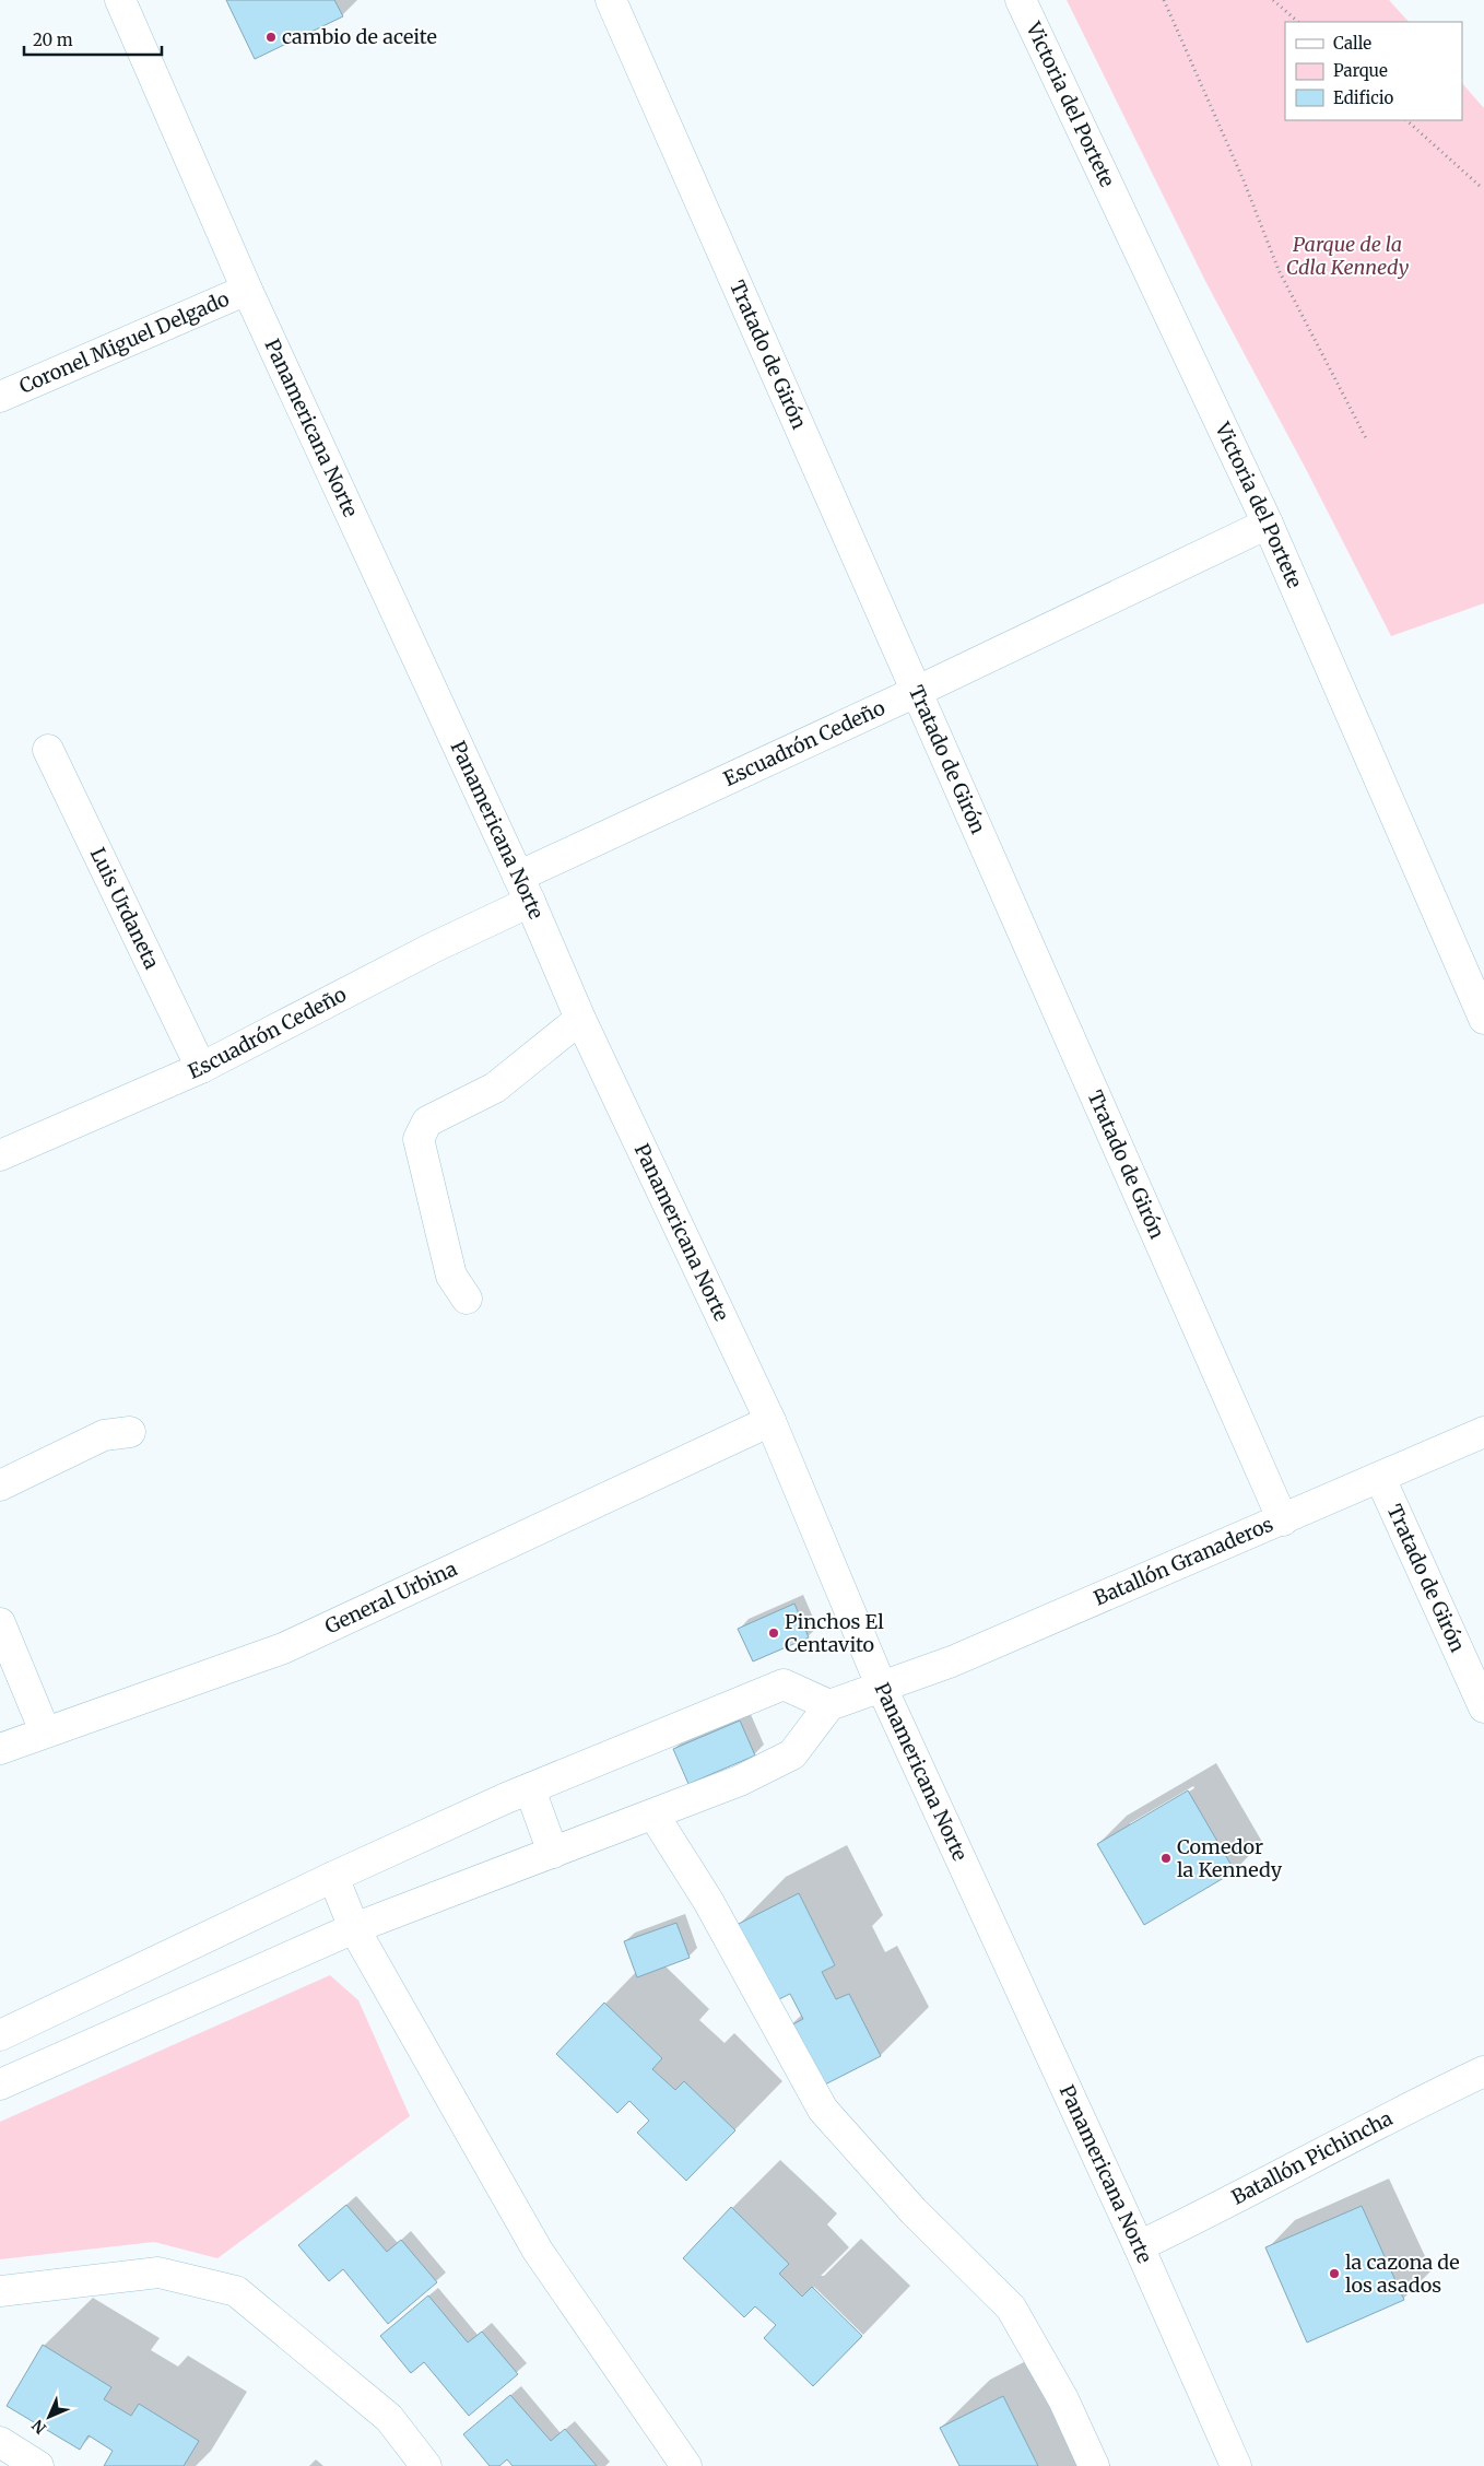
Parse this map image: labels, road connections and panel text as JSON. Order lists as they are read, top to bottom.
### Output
{
  "streets": {
    "street": [
      "Victoria del Portete",
      "Coronel Miguel Delgado",
      "Tratado de Girón",
      "Panamericana Norte",
      "Escuadrón Cedeño",
      "Luis Urdaneta",
      "Batallón Granaderos",
      "General Urbina",
      "Batallón Pichincha"
    ]
  },
  "crossings": [
    ["Victoria del Portete", "Escuadrón Cedeño"],
    ["Coronel Miguel Delgado", "Panamericana Norte"],
    ["Tratado de Girón", "Escuadrón Cedeño"],
    ["Tratado de Girón", "Batallón Granaderos"],
    ["Panamericana Norte", "Escuadrón Cedeño"],
    ["Panamericana Norte", "Batallón Granaderos"],
    ["Panamericana Norte", "General Urbina"],
    ["Panamericana Norte", "Batallón Pichincha"],
    ["Escuadrón Cedeño", "Luis Urdaneta"]
  ],
  "parks": ["Parque de la Cdla Kennedy"],
  "places": [
    "cambio de aceite",
    "Pinchos El Centavito",
    "Comedor la Kennedy",
    "la cazona de los asados"
  ],
  "legend": ["Calle", "Parque", "Edificio"],
  "scale_bar": "20 m",
  "north": "bottom left"
}
